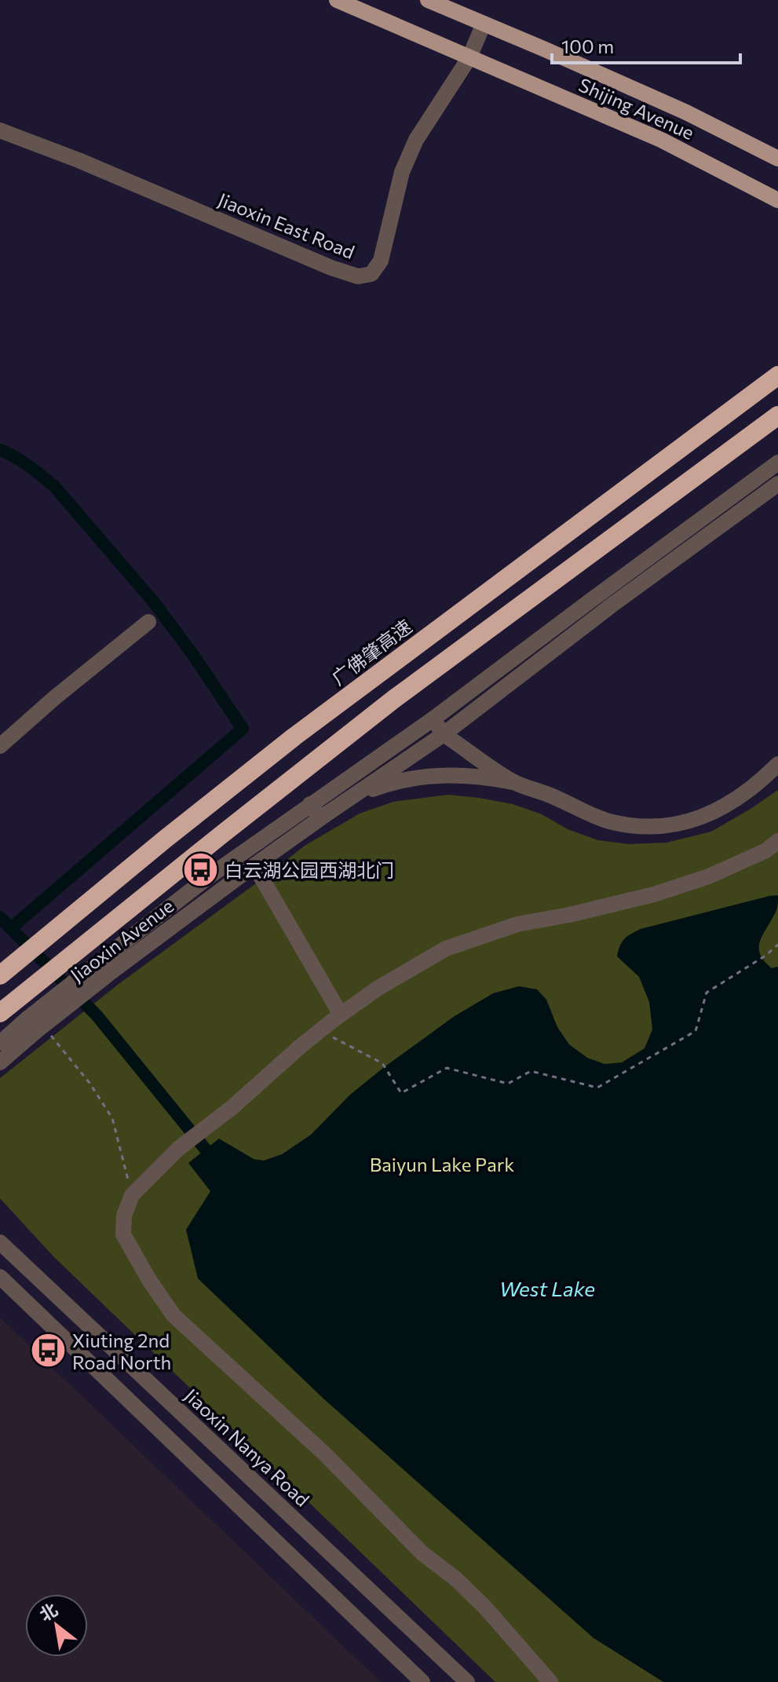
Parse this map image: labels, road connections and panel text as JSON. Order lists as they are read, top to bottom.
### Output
{
  "streets": {
    "highway": ["广佛肇高速"],
    "main road": ["Shijing Avenue"],
    "street": ["Jiaoxin East Road", "Jiaoxin Avenue", "Jiaoxin Nanya Road"]
  },
  "crossings": [
    ["Shijing Avenue", "Jiaoxin East Road"]
  ],
  "water": ["West Lake"],
  "parks": ["Baiyun Lake Park"],
  "places": {
    "bus stop": ["白云湖公园西湖北门", "Xiuting 2nd Road North"]
  },
  "scale_bar": "100 m",
  "north": "top left"
}
